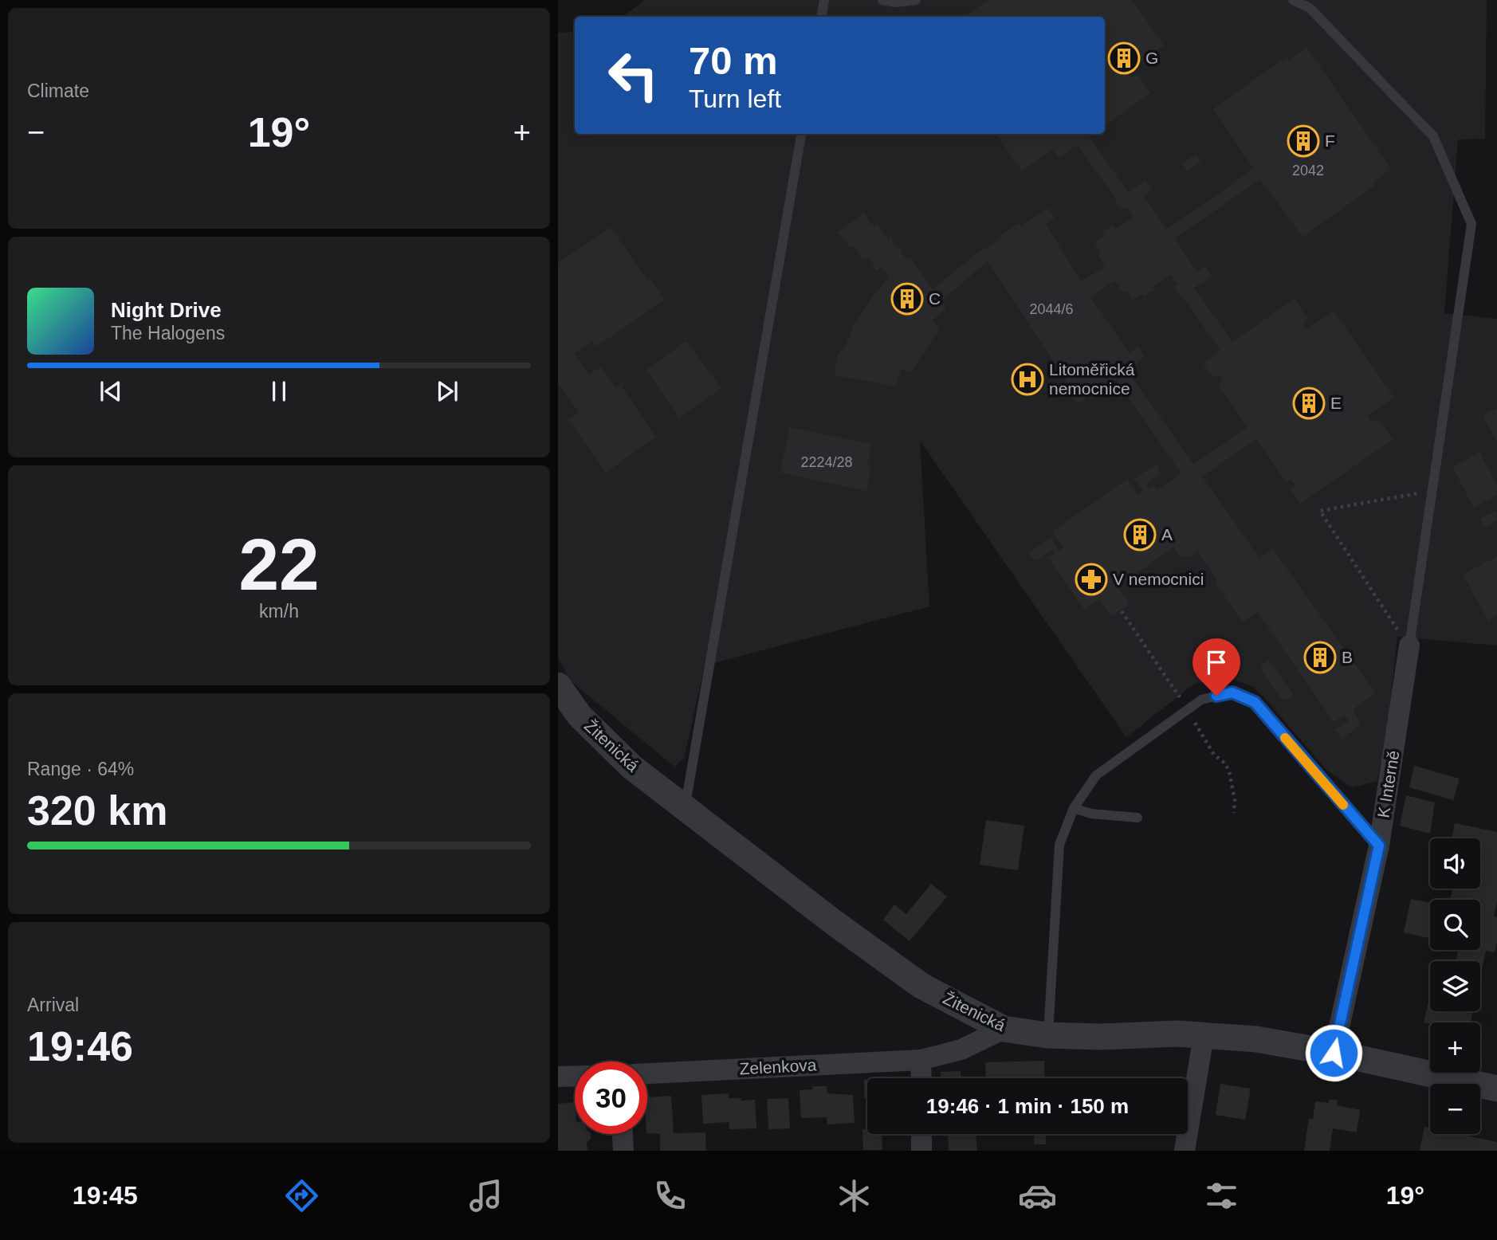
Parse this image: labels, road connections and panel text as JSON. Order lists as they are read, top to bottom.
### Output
{
  "streets": {
    "street": ["Žitenická", "K Interně", "Zelenkova"]
  },
  "crossings": [
    ["Žitenická", "K Interně"],
    ["Žitenická", "Zelenkova"]
  ],
  "places": {
    "building": [
      "G",
      "F",
      "C",
      "E",
      "A",
      "B"
    ],
    "hospital": ["Litoměřická nemocnice"],
    "pharmacy": ["V nemocnici"]
  },
  "house_numbers": ["2042", "2044/6", "2224/28"],
  "page": {
    "tile": [
      "Climate",
      ["22", "km/h"],
      ["Range · 64%", "320 km"],
      ["Arrival", "19:46"]
    ],
    "turn": ["70 m", "Turn left"],
    "heat": ["−", "19°", "+"],
    "song": ["Night Drive", "The Halogens"],
    "map_buttons": ["+", "−"],
    "limit": "30",
    "trip": "19:46 · 1 min · 150 m",
    "tabs": ["19:45", "19°"]
  }
}
